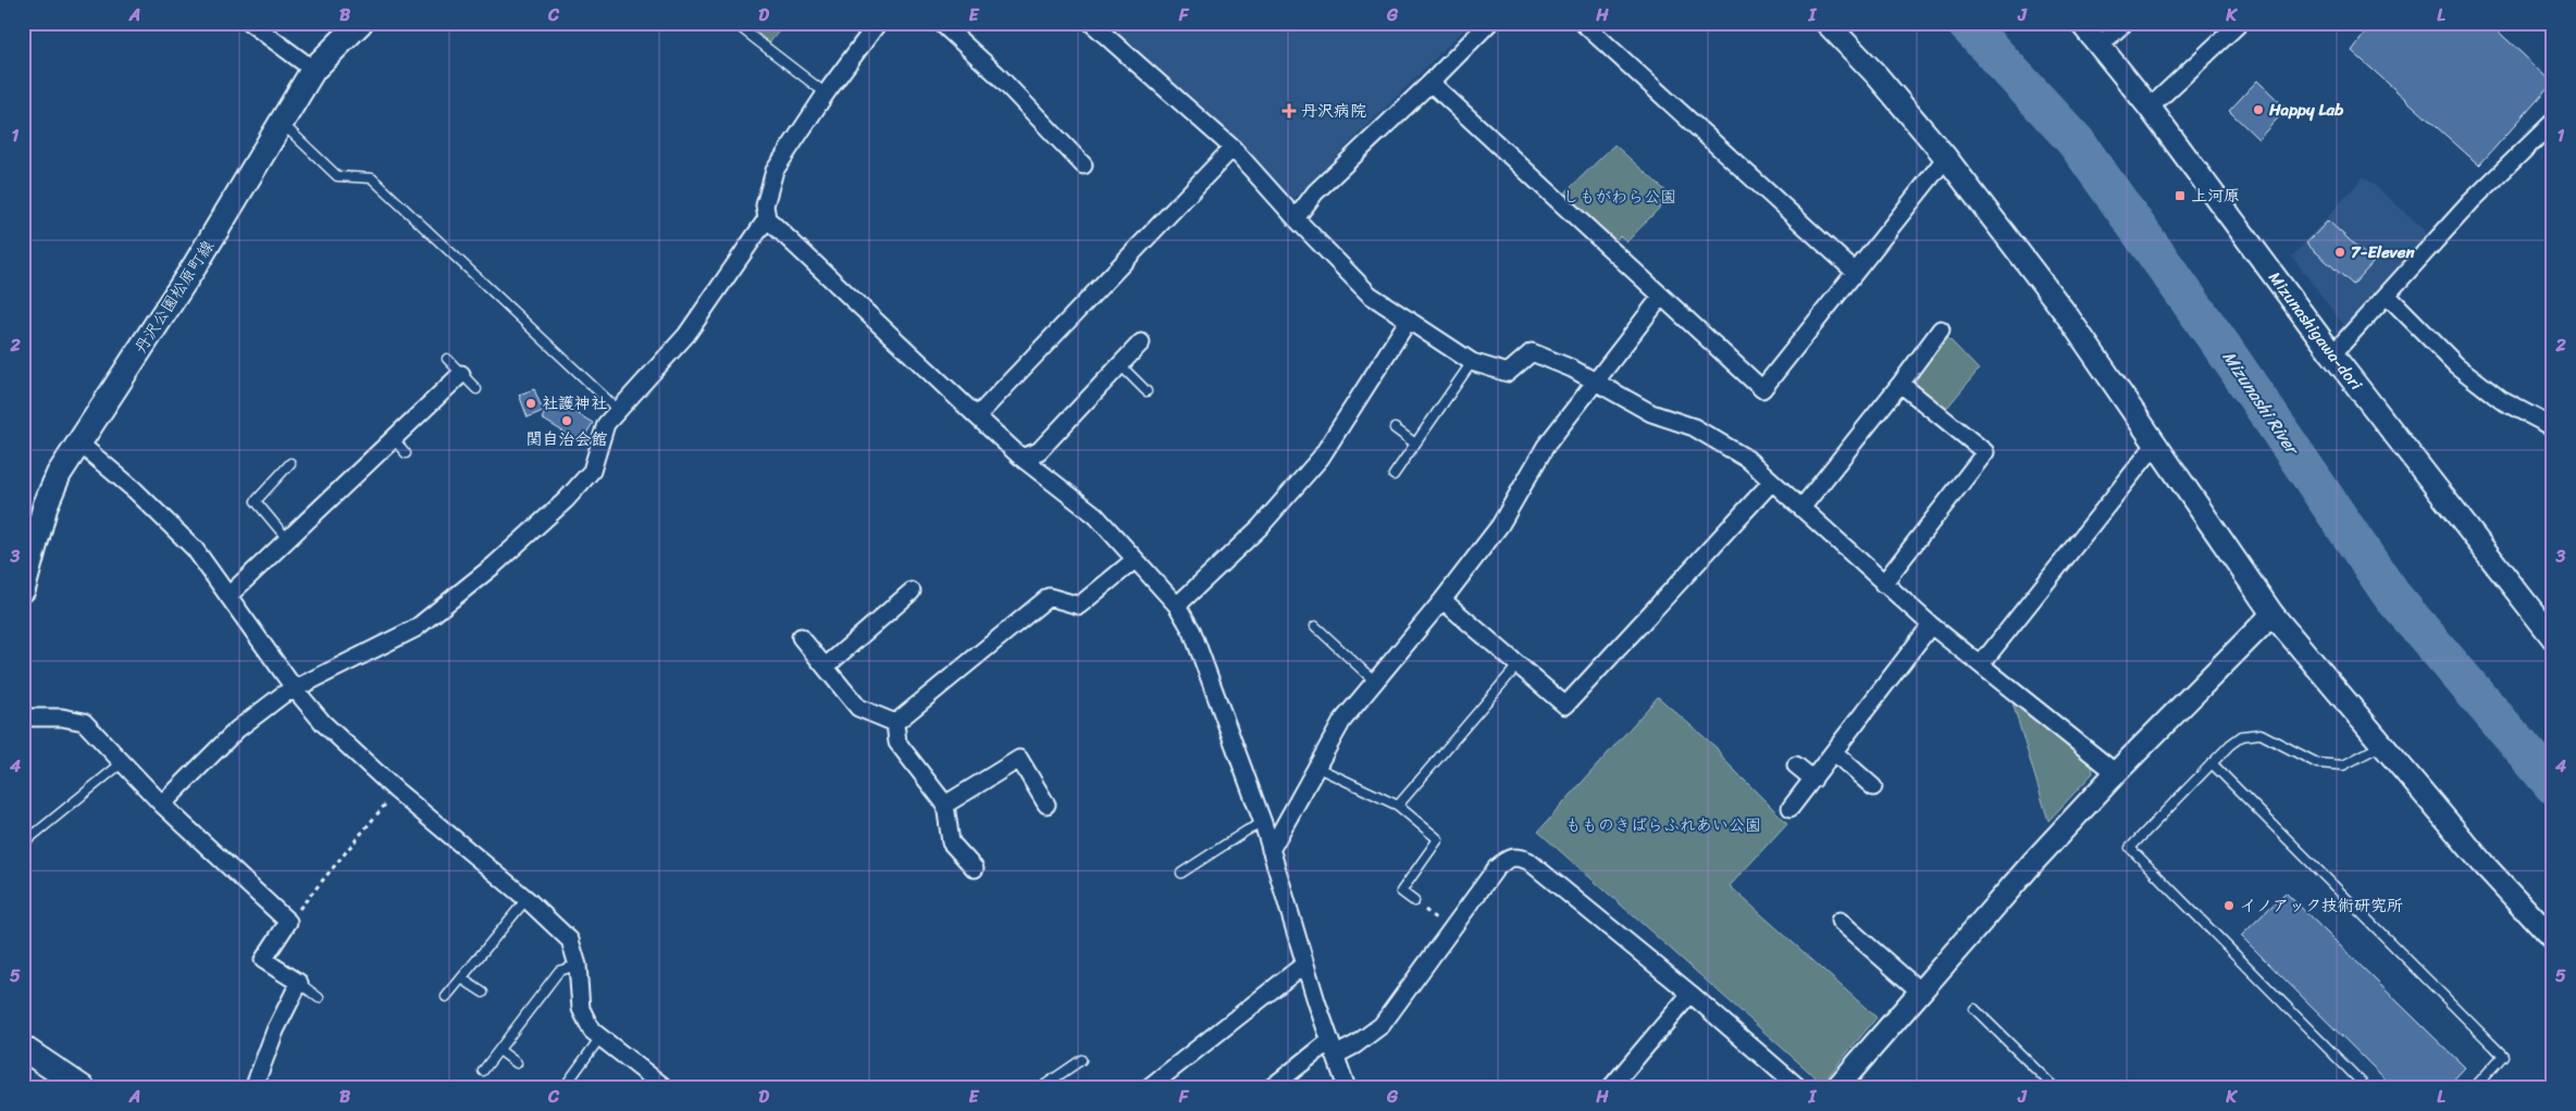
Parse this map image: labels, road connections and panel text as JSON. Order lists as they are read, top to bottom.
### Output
{
  "streets": {
    "main road": ["丹沢公園松原町線"],
    "street": ["Mizunashigawa-dori"]
  },
  "water": ["Mizunashi River"],
  "parks": ["しもがわら公園", "もものきばらふれあい公園"],
  "places": {
    "other": [
      "Happy Lab",
      "7-Eleven",
      "社護神社",
      "関自治会館",
      "イノアック技術研究所"
    ],
    "health": ["丹沢病院"],
    "transit": ["上河原"]
  },
  "grid": {
    "columns": [
      "A",
      "B",
      "C",
      "D",
      "E",
      "F",
      "G",
      "H",
      "I",
      "J",
      "K",
      "L"
    ],
    "rows": [
      "1",
      "2",
      "3",
      "4",
      "5"
    ]
  }
}
